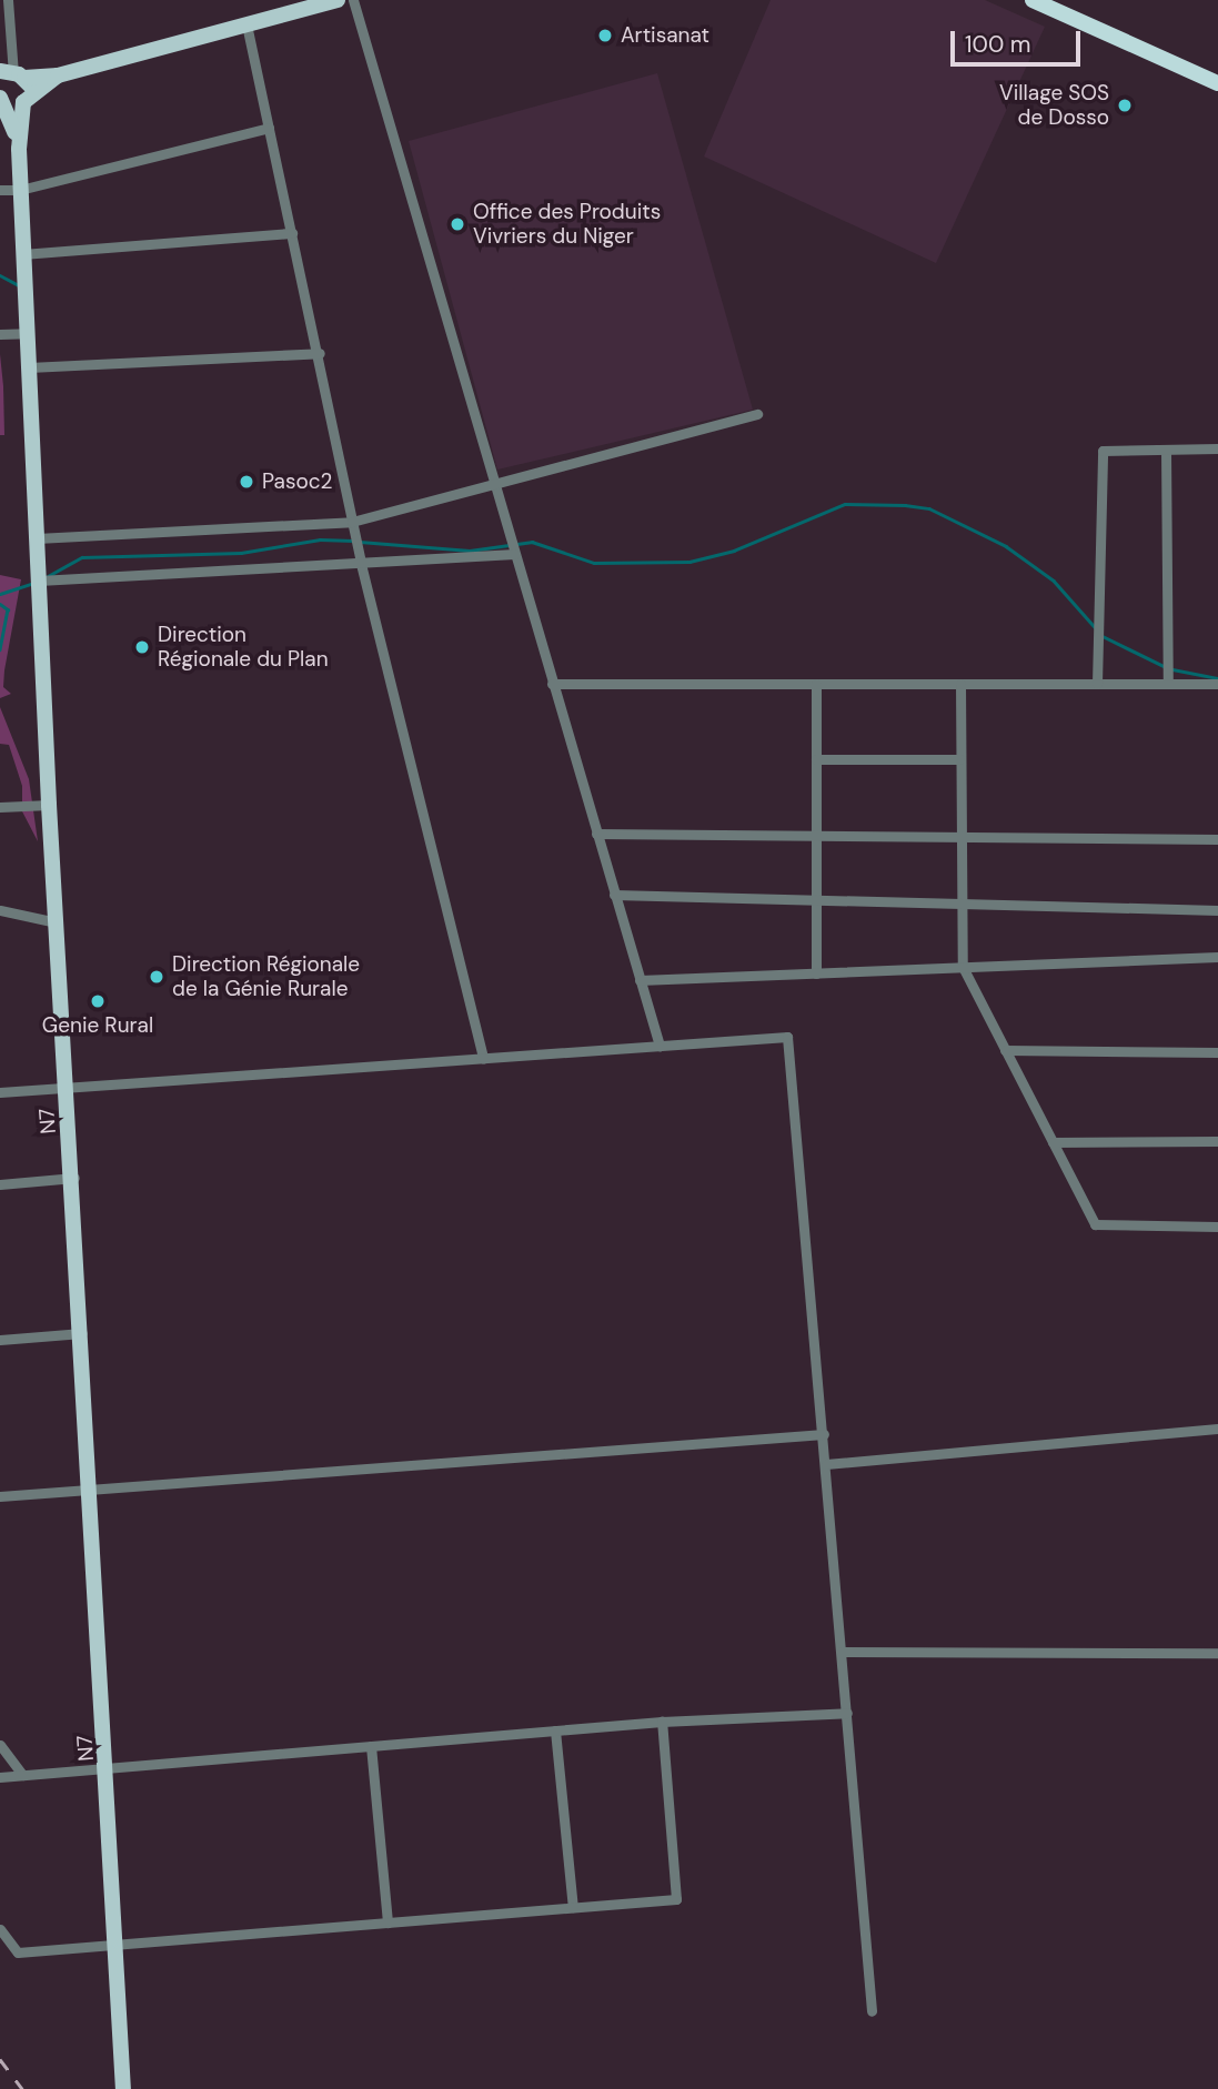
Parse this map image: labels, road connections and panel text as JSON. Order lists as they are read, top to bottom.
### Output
{
  "streets": {
    "main road": ["N7"]
  },
  "places": [
    "Artisanat",
    "Village SOS de Dosso",
    "Office des Produits Vivriers du Niger",
    "Pasoc2",
    "Direction Régionale du Plan",
    "Direction Régionale de la Génie Rurale",
    "Genie Rural"
  ],
  "scale_bar": "100 m"
}
